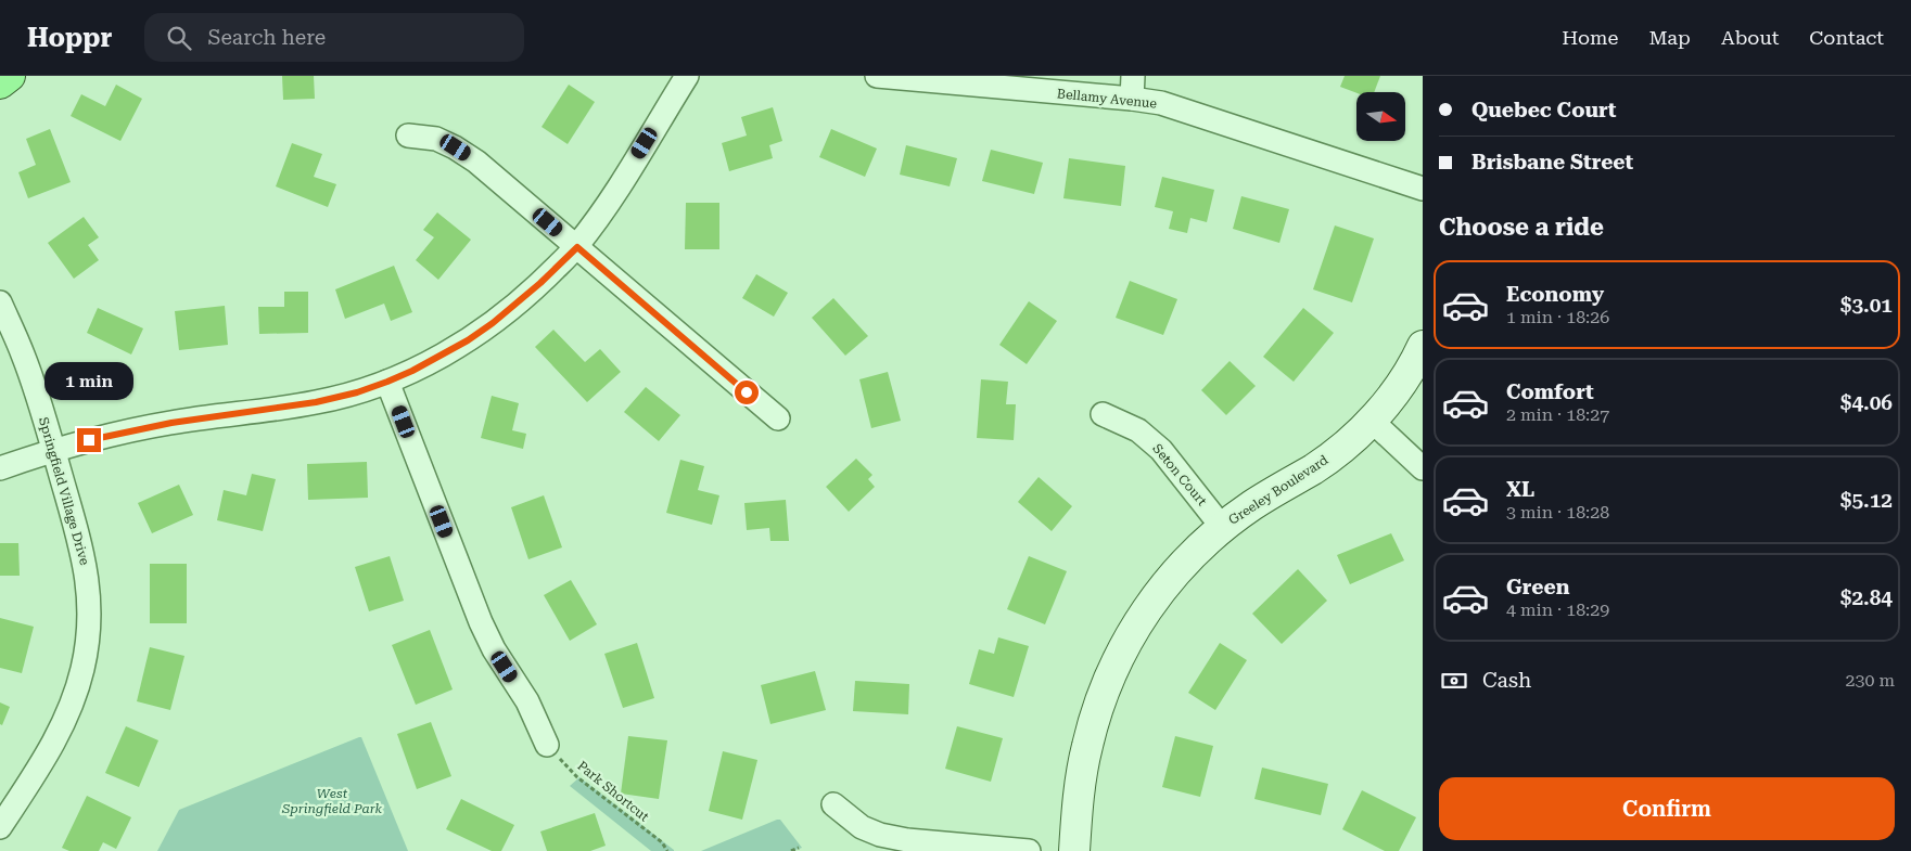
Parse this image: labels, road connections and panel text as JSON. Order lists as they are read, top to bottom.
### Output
{
  "streets": {
    "street": [
      "Bellamy Avenue",
      "Seton Court",
      "Greeley Boulevard",
      "Springfield Village Drive"
    ],
    "path": ["Park Shortcut"]
  },
  "crossings": [
    ["Seton Court", "Greeley Boulevard"]
  ],
  "parks": ["West Springfield Park"],
  "north": "right",
  "page": {
    "header": "Hoppr",
    "search": "Search here",
    "nav": [
      "Home",
      "Map",
      "About",
      "Contact"
    ],
    "banner": ["Quebec Court", "Brisbane Street"],
    "heading": "Choose a ride",
    "list": [
      {
        "name": "Economy",
        "note": "1 min · 18:26",
        "value": "$3.01"
      },
      {
        "name": "Comfort",
        "note": "2 min · 18:27",
        "value": "$4.06"
      },
      {
        "name": "XL",
        "note": "3 min · 18:28",
        "value": "$5.12"
      },
      {
        "name": "Green",
        "note": "4 min · 18:29",
        "value": "$2.84"
      }
    ],
    "bubble": "1 min",
    "pay": ["Cash", "230 m"],
    "buttons": "Confirm"
  }
}
